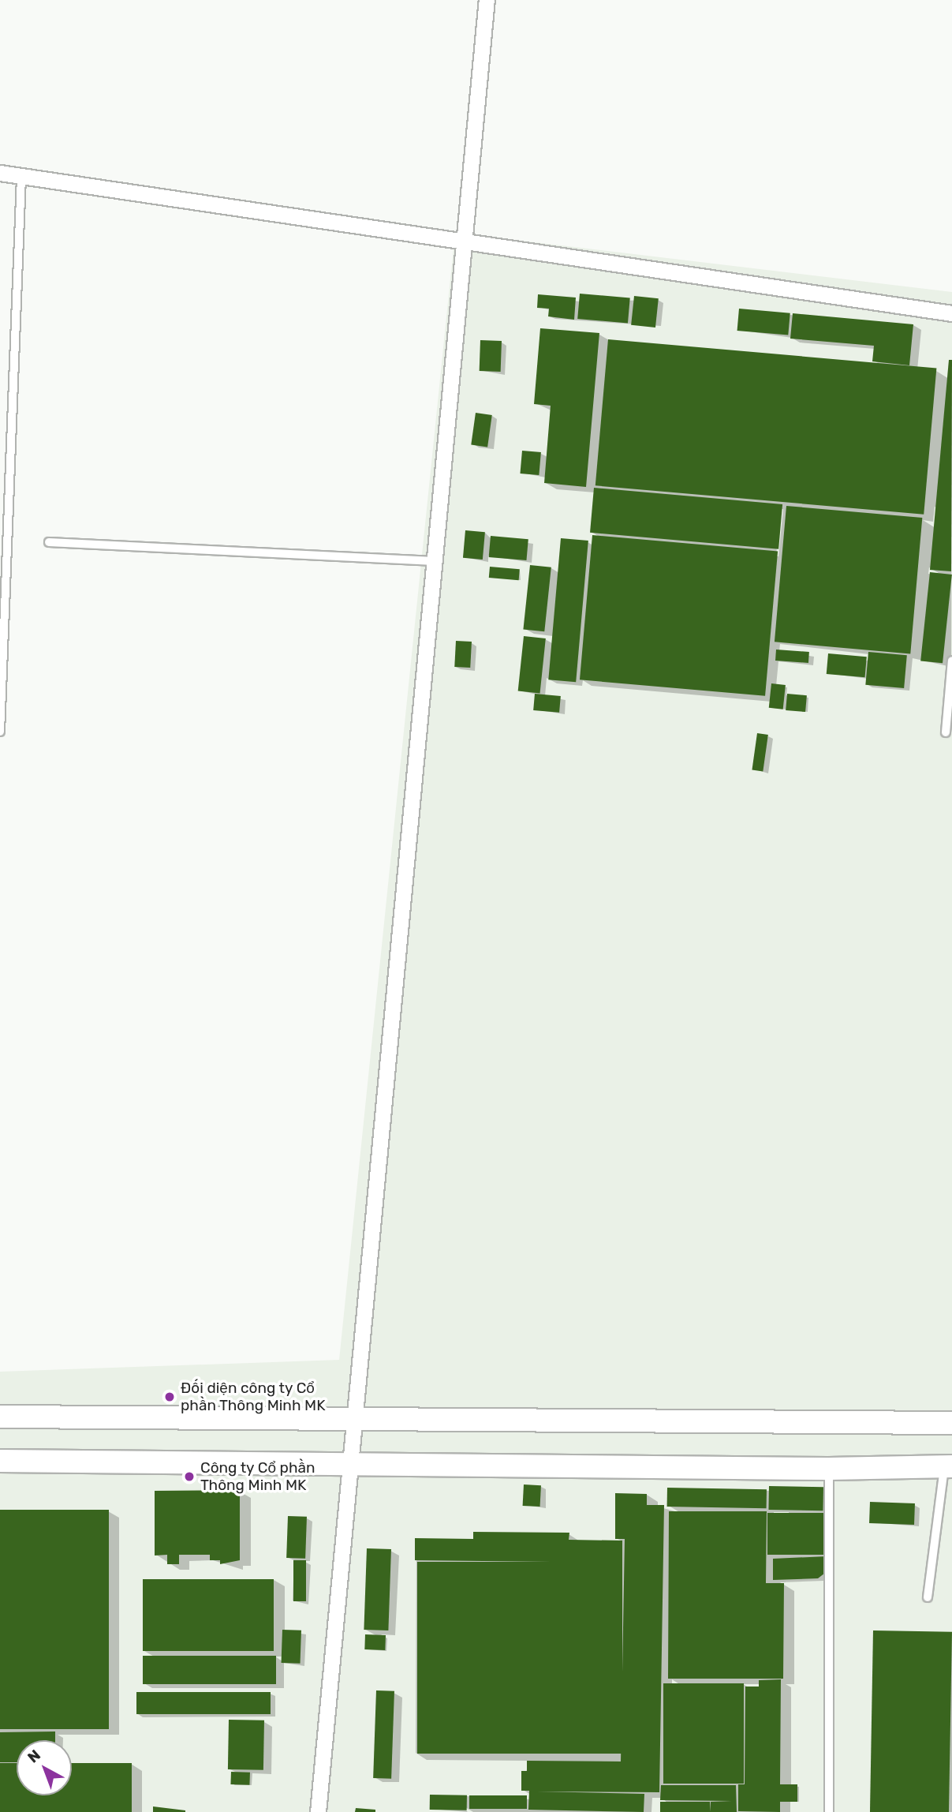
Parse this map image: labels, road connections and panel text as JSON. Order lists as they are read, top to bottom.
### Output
{
  "places": ["Đối diện công ty Cổ phần Thông Minh MK", "Công ty Cổ phần Thông Minh MK"],
  "north": "top left"
}
